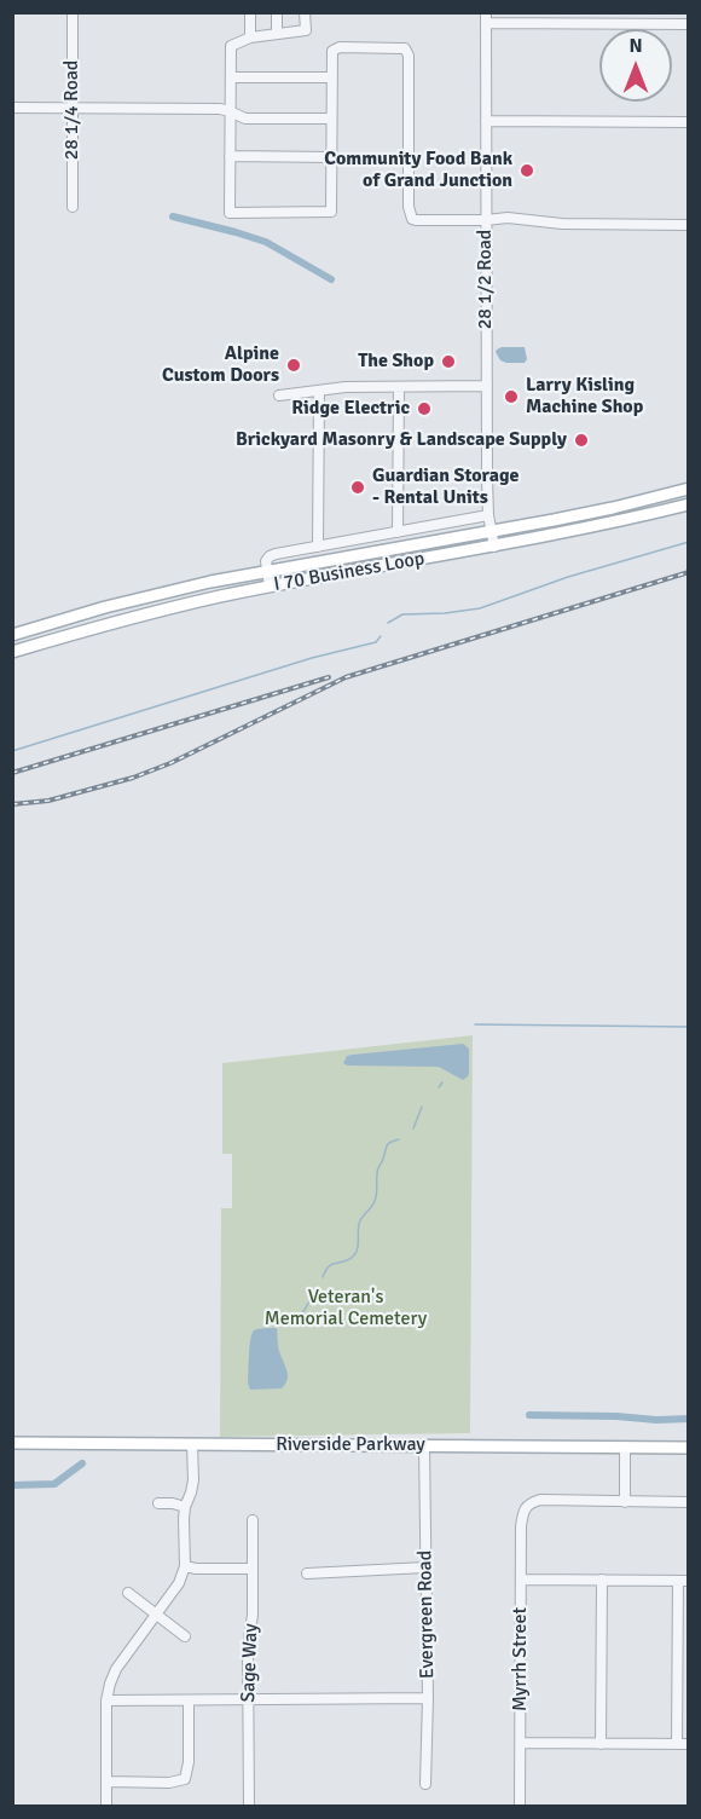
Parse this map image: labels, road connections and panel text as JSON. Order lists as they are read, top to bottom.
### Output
{
  "streets": {
    "main road": ["I 70 Business Loop", "Riverside Parkway"],
    "street": [
      "28 1/4 Road",
      "28 1/2 Road",
      "Evergreen Road",
      "Myrrh Street",
      "Sage Way"
    ]
  },
  "crossings": [
    ["28 1/2 Road", "I 70 Business Loop"],
    ["Riverside Parkway", "Evergreen Road"]
  ],
  "parks": ["Veteran's Memorial Cemetery"],
  "places": [
    "Community Food Bank of Grand Junction",
    "The Shop",
    "Alpine Custom Doors",
    "Larry Kisling Machine Shop",
    "Ridge Electric",
    "Brickyard Masonry & Landscape Supply",
    "Guardian Storage - Rental Units"
  ],
  "north": "top"
}
